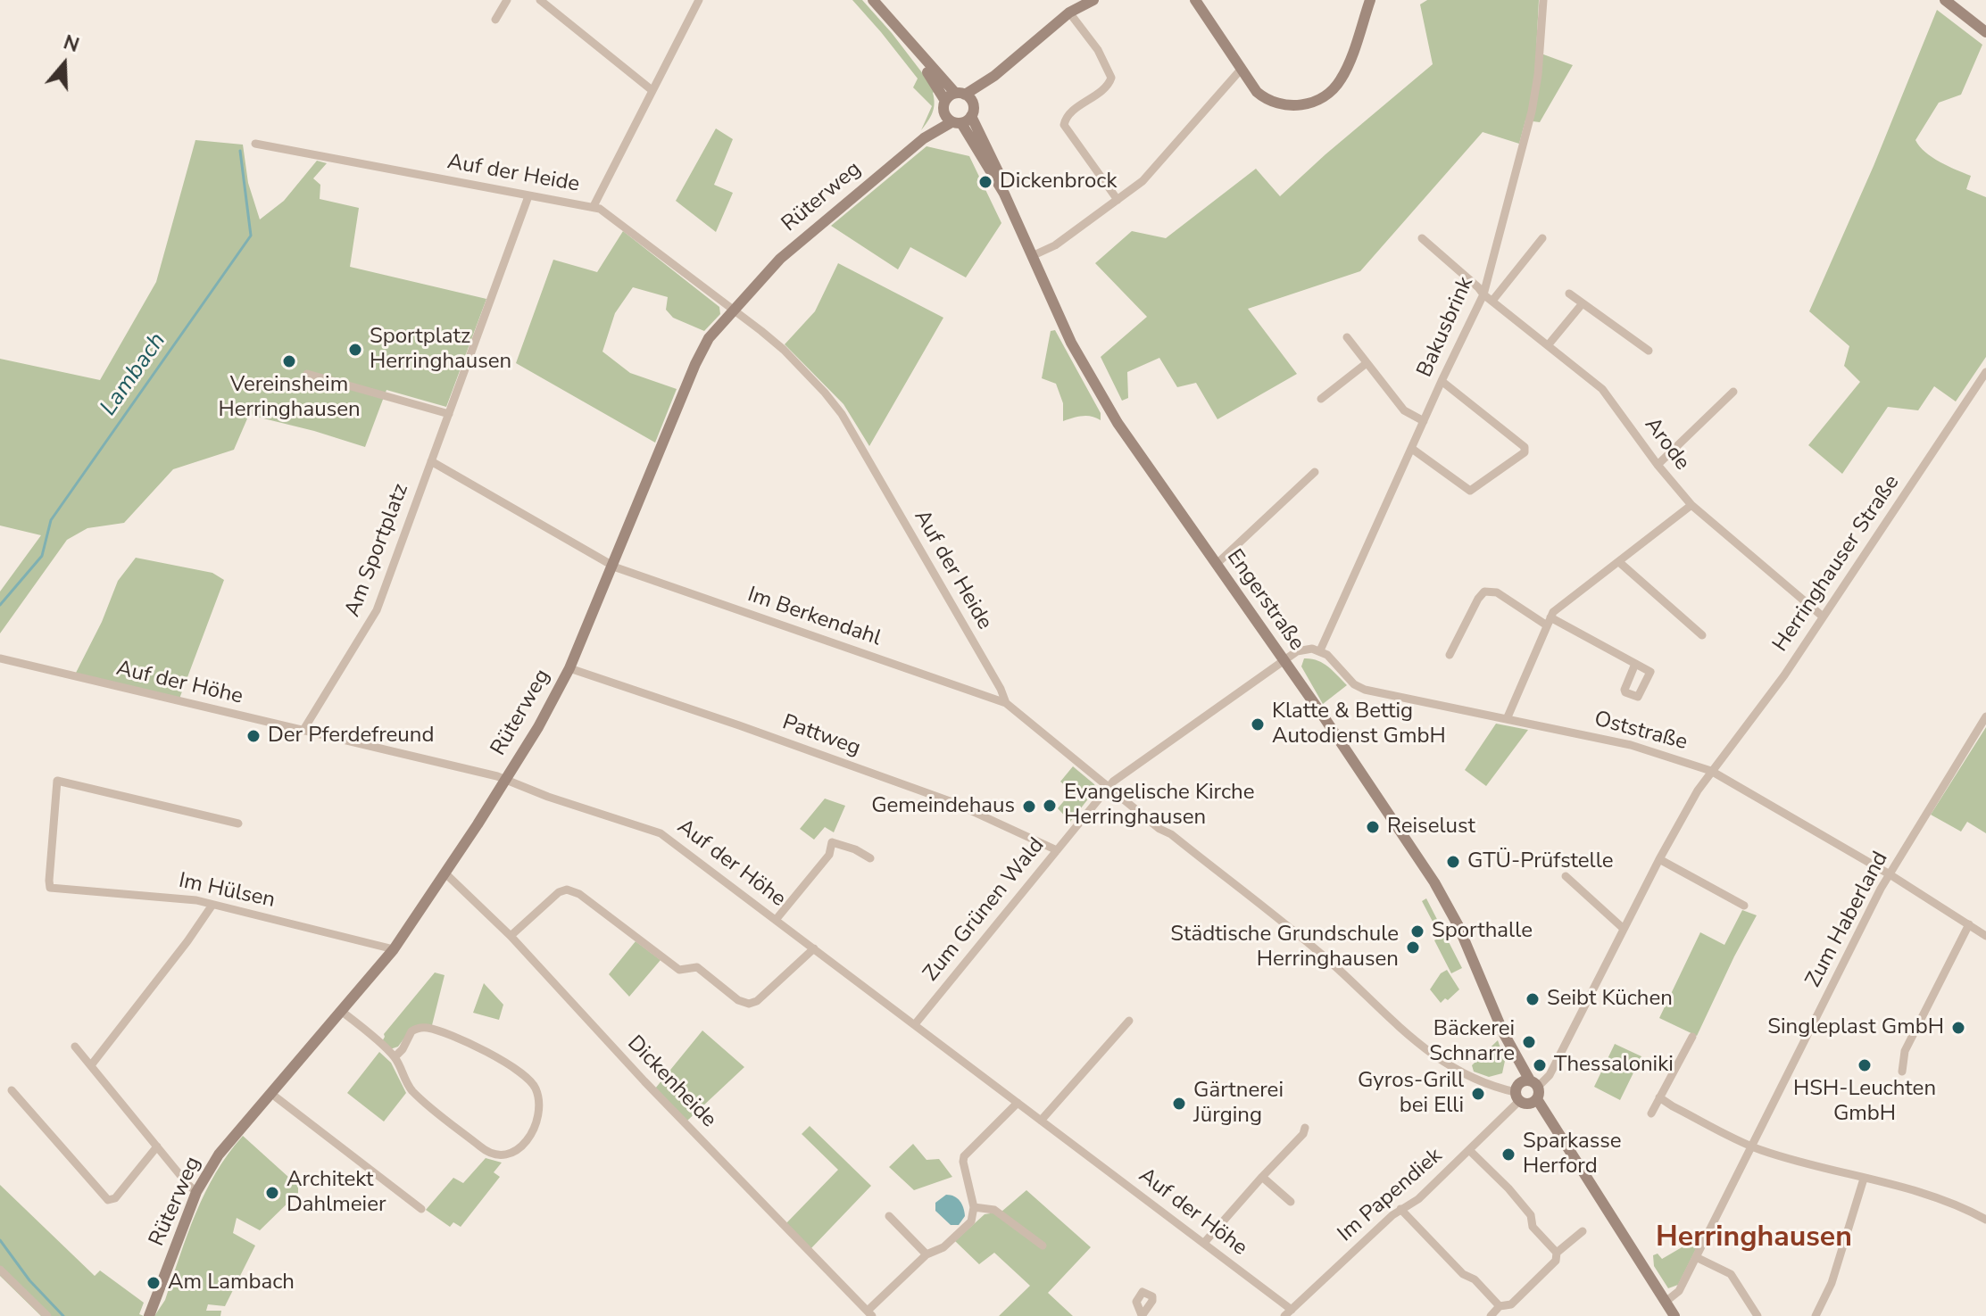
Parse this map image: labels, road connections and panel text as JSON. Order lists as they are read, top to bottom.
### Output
{
  "streets": {
    "street": [
      "Auf der Heide",
      "Rüterweg",
      "Bakusbrink",
      "Arode",
      "Am Sportplatz",
      "Herringhauser Straße",
      "Engerstraße",
      "Im Berkendahl",
      "Auf der Höhe",
      "Oststraße",
      "Pattweg",
      "Im Hülsen",
      "Zum Grünen Wald",
      "Zum Haberland",
      "Dickenheide",
      "Im Papendiek"
    ]
  },
  "crossings": [
    ["Auf der Heide", "Rüterweg"],
    ["Auf der Heide", "Am Sportplatz"],
    ["Auf der Heide", "Engerstraße"],
    ["Auf der Heide", "Im Berkendahl"],
    ["Auf der Heide", "Zum Grünen Wald"],
    ["Auf der Heide", "Im Papendiek"],
    ["Rüterweg", "Engerstraße"],
    ["Rüterweg", "Im Berkendahl"],
    ["Rüterweg", "Auf der Höhe"],
    ["Rüterweg", "Pattweg"],
    ["Rüterweg", "Im Hülsen"],
    ["Rüterweg", "Dickenheide"],
    ["Bakusbrink", "Arode"],
    ["Bakusbrink", "Oststraße"],
    ["Arode", "Herringhauser Straße"],
    ["Am Sportplatz", "Im Berkendahl"],
    ["Am Sportplatz", "Auf der Höhe"],
    ["Herringhauser Straße", "Oststraße"],
    ["Herringhauser Straße", "Im Papendiek"],
    ["Engerstraße", "Zum Grünen Wald"],
    ["Engerstraße", "Zum Haberland"],
    ["Engerstraße", "Im Papendiek"],
    ["Auf der Höhe", "Zum Grünen Wald"],
    ["Auf der Höhe", "Im Papendiek"],
    ["Oststraße", "Zum Haberland"],
    ["Oststraße", "Im Papendiek"],
    ["Pattweg", "Zum Grünen Wald"]
  ],
  "districts": ["Herringhausen"],
  "water": ["Lambach"],
  "places": [
    "Dickenbrock",
    "Sportplatz Herringhausen",
    "Vereinsheim Herringhausen",
    "Klatte & Bettig Autodienst GmbH",
    "Der Pferdefreund",
    "Evangelische Kirche Herringhausen",
    "Gemeindehaus",
    "Reiselust",
    "GTÜ-Prüfstelle",
    "Sporthalle",
    "Städtische Grundschule Herringhausen",
    "Seibt Küchen",
    "Singleplast GmbH",
    "Bäckerei Schnarre",
    "Thessaloniki",
    "HSH-Leuchten GmbH",
    "Gyros-Grill bei Elli",
    "Gärtnerei Jürging",
    "Sparkasse Herford",
    "Architekt Dahlmeier",
    "Am Lambach"
  ],
  "north": "top"
}
